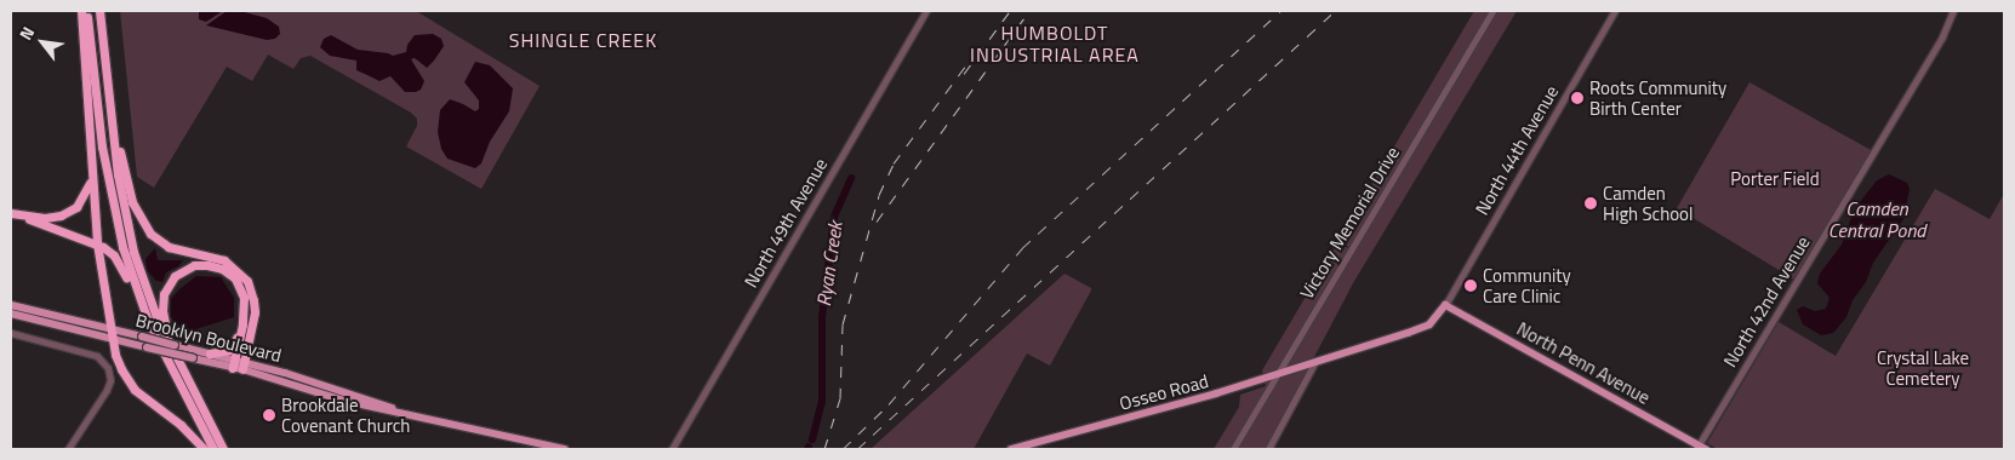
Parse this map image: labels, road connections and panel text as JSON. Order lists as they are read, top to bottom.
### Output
{
  "streets": {
    "main road": ["Brooklyn Boulevard", "North Penn Avenue", "Osseo Road"],
    "street": [
      "North 44th Avenue",
      "North 49th Avenue",
      "Victory Memorial Drive",
      "North 42nd Avenue"
    ]
  },
  "crossings": [
    ["North 44th Avenue", "North Penn Avenue"],
    ["North 44th Avenue", "Osseo Road"],
    ["Victory Memorial Drive", "Osseo Road"],
    ["North 42nd Avenue", "North Penn Avenue"],
    ["North Penn Avenue", "Osseo Road"]
  ],
  "districts": ["HUMBOLDT INDUSTRIAL AREA", "SHINGLE CREEK"],
  "water": ["Camden Central Pond", "Ryan Creek"],
  "parks": ["Porter Field", "Crystal Lake Cemetery"],
  "places": [
    "Roots Community Birth Center",
    "Camden High School",
    "Community Care Clinic",
    "Brookdale Covenant Church"
  ],
  "north": "top left"
}
